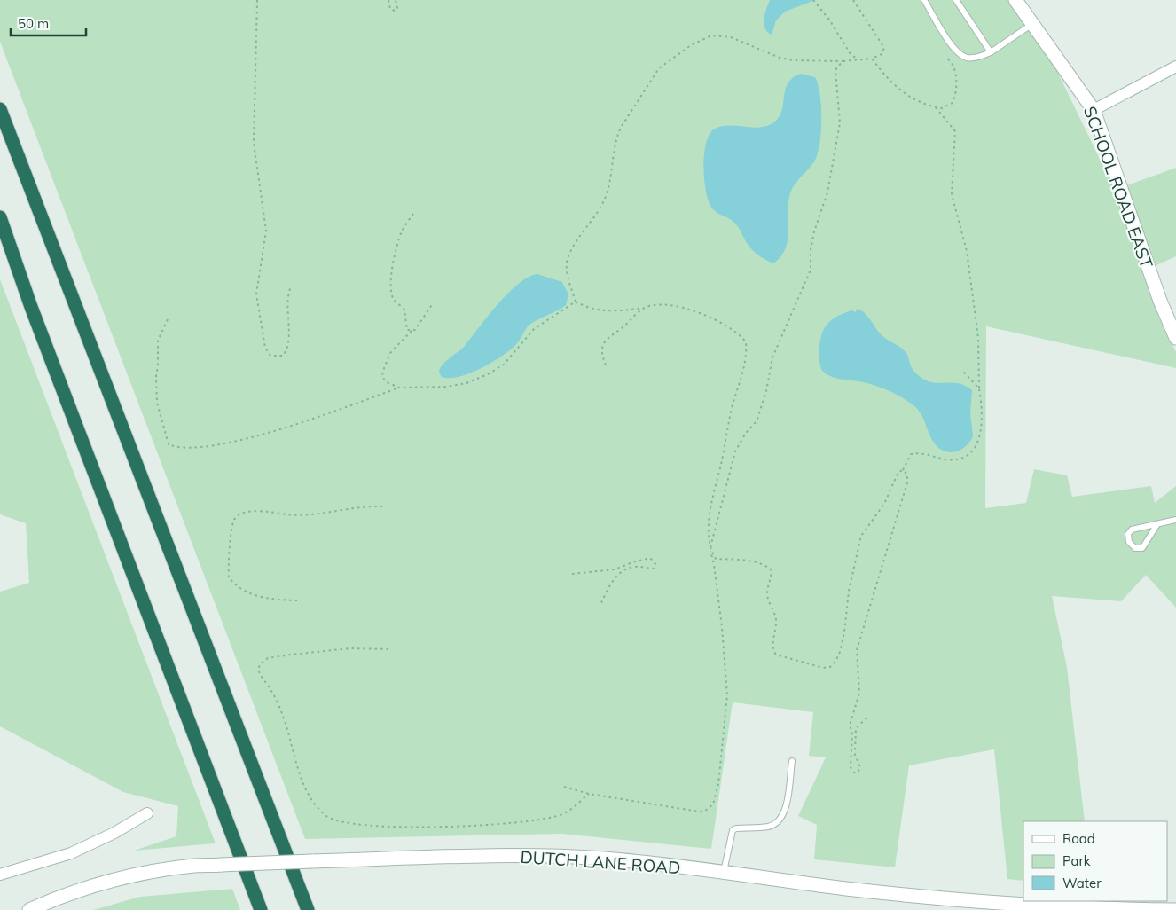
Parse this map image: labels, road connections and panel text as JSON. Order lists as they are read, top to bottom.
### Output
{
  "streets": {
    "street": ["SCHOOL ROAD EAST", "DUTCH LANE ROAD"]
  },
  "legend": ["Road", "Park", "Water"],
  "scale_bar": "50 m"
}
